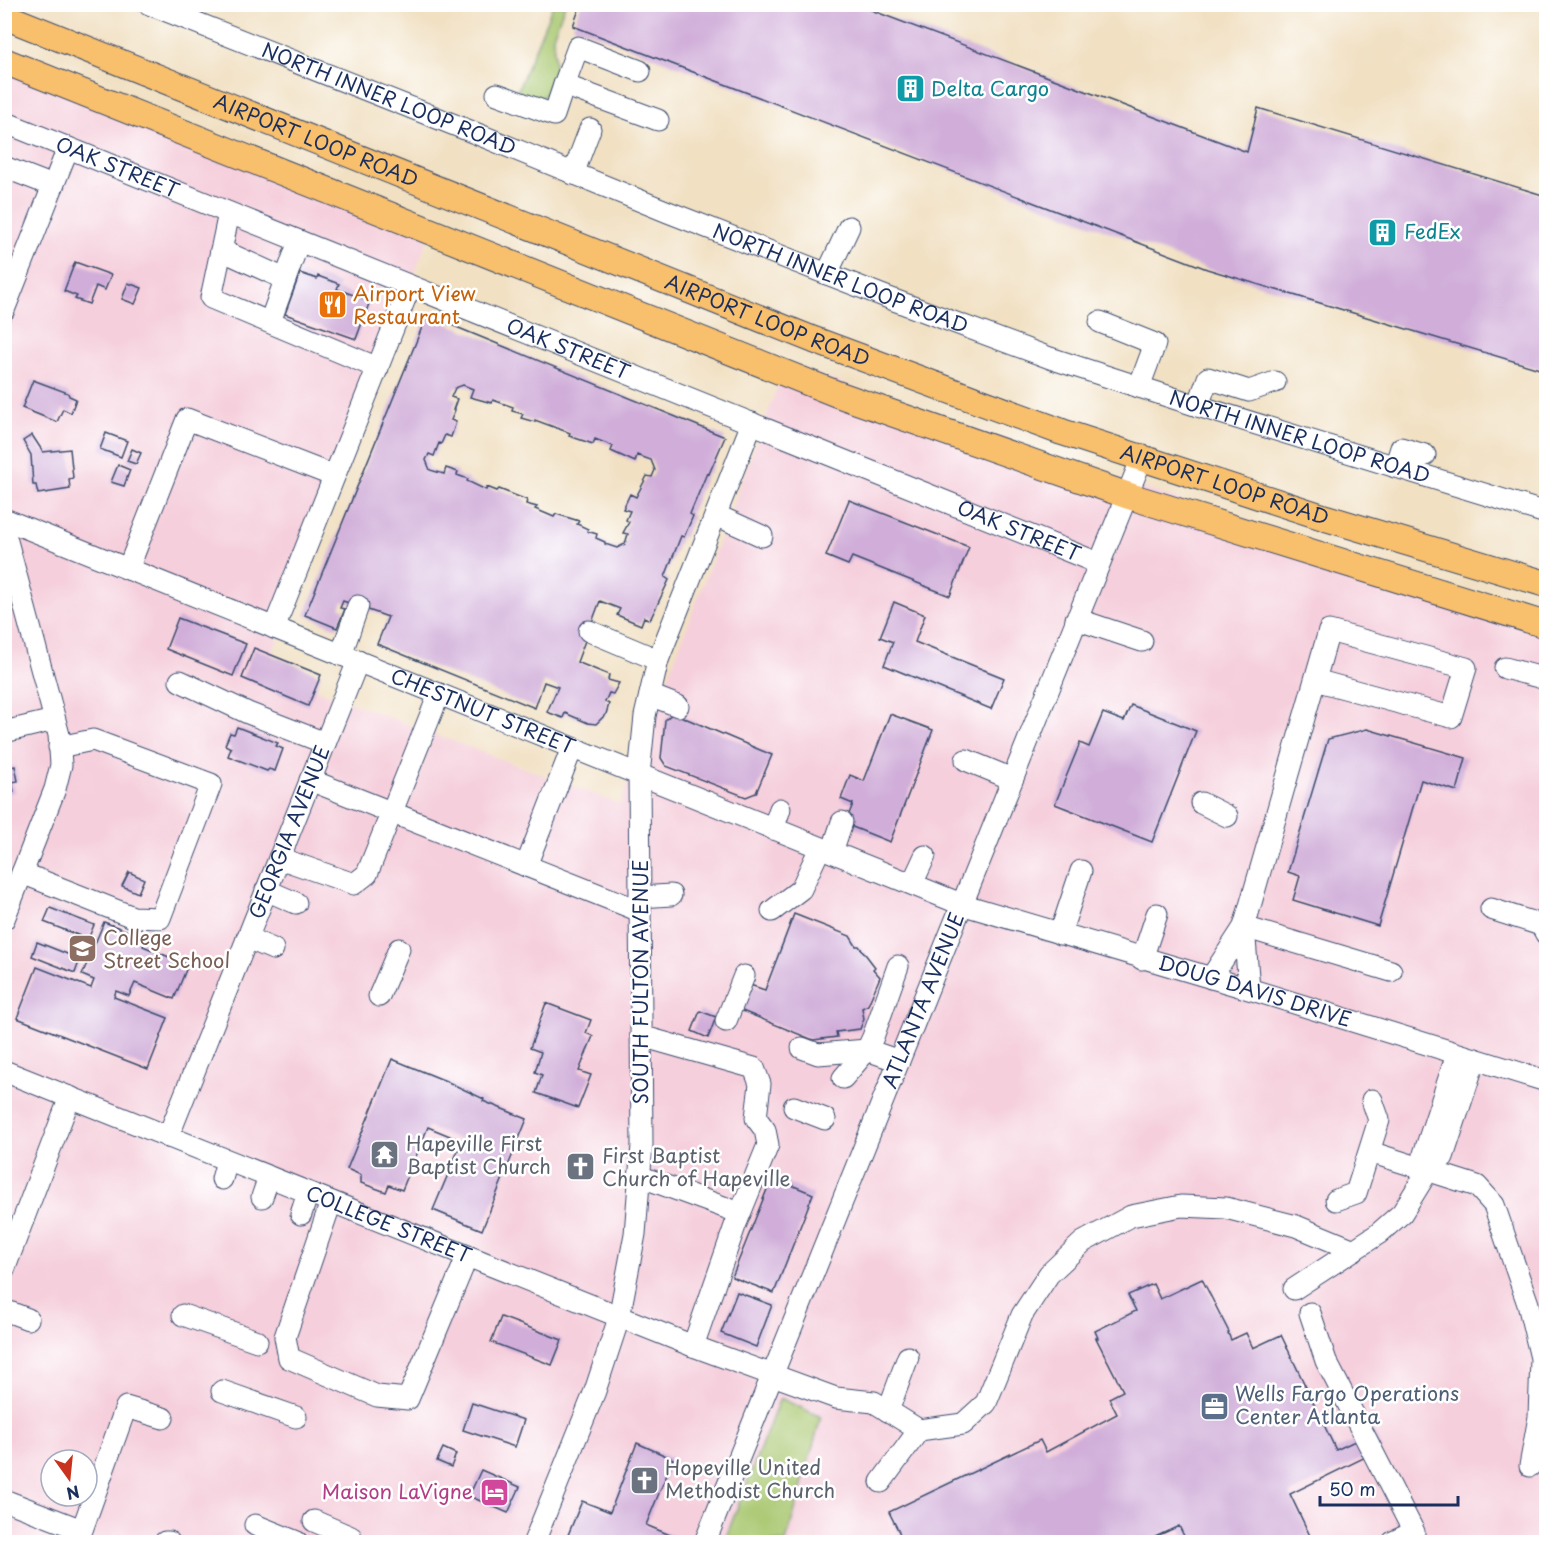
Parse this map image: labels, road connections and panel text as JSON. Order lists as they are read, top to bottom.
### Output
{
  "streets": {
    "main road": ["AIRPORT LOOP ROAD"],
    "street": [
      "NORTH INNER LOOP ROAD",
      "OAK STREET",
      "CHESTNUT STREET",
      "GEORGIA AVENUE",
      "SOUTH FULTON AVENUE",
      "DOUG DAVIS DRIVE",
      "ATLANTA AVENUE",
      "COLLEGE STREET"
    ]
  },
  "crossings": [
    ["AIRPORT LOOP ROAD", "ATLANTA AVENUE"],
    ["OAK STREET", "SOUTH FULTON AVENUE"],
    ["OAK STREET", "ATLANTA AVENUE"],
    ["CHESTNUT STREET", "GEORGIA AVENUE"],
    ["CHESTNUT STREET", "SOUTH FULTON AVENUE"],
    ["CHESTNUT STREET", "DOUG DAVIS DRIVE"],
    ["CHESTNUT STREET", "ATLANTA AVENUE"],
    ["GEORGIA AVENUE", "COLLEGE STREET"],
    ["SOUTH FULTON AVENUE", "COLLEGE STREET"],
    ["DOUG DAVIS DRIVE", "ATLANTA AVENUE"],
    ["ATLANTA AVENUE", "COLLEGE STREET"]
  ],
  "places": {
    "building": ["Delta Cargo", "FedEx"],
    "restaurant": ["Airport View Restaurant"],
    "school or university": ["College Street School"],
    "temple": ["Hapeville First Baptist Church"],
    "church": ["First Baptist Church of Hapeville", "Hopeville United Methodist Church"],
    "office": ["Wells Fargo Operations Center Atlanta"],
    "hotel": ["Maison LaVigne"]
  },
  "scale_bar": "50 m",
  "north": "bottom"
}
